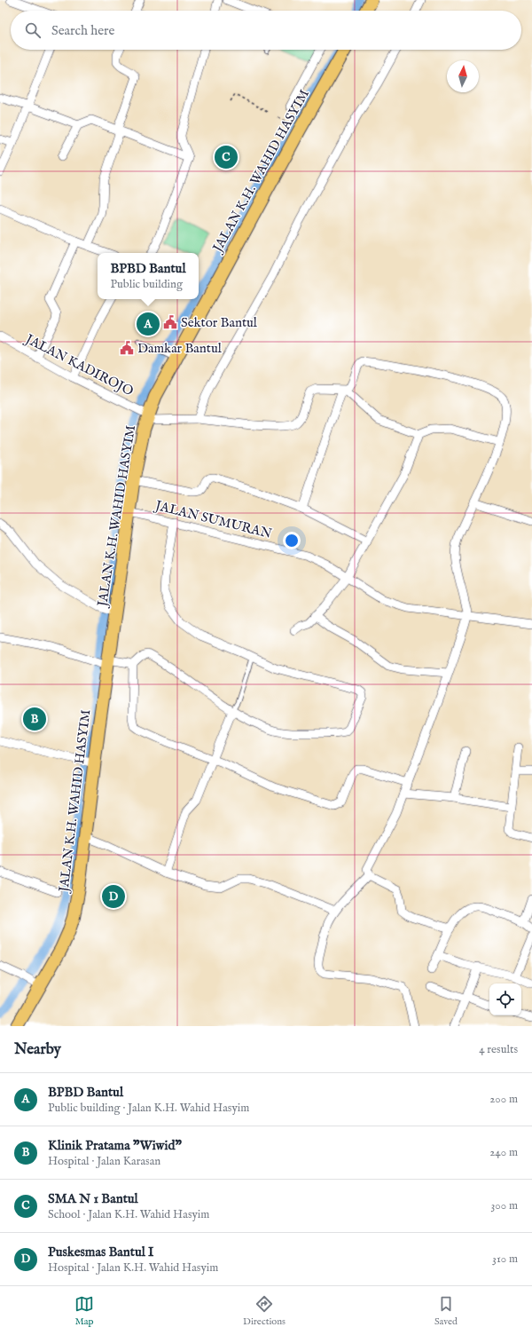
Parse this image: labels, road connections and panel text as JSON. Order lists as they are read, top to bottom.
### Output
{
  "streets": {
    "main road": ["JALAN K.H. WAHID HASYIM"],
    "street": ["JALAN KADIROJO", "JALAN SUMURAN"]
  },
  "crossings": [
    ["JALAN K.H. WAHID HASYIM", "JALAN KADIROJO"],
    ["JALAN K.H. WAHID HASYIM", "JALAN SUMURAN"]
  ],
  "places": {
    "public building": ["Sektor Bantul", "Damkar Bantul"]
  },
  "north": "top",
  "page": {
    "search": "Search here",
    "pins": [
      "C",
      "A",
      "B",
      "D"
    ],
    "popup": ["BPBD Bantul", "Public building"],
    "heading": ["Nearby", "4 results"],
    "list": [
      {
        "mark": "A",
        "name": "BPBD Bantul",
        "note": "Public building · Jalan K.H. Wahid Hasyim",
        "value": "200 m"
      },
      {
        "mark": "B",
        "name": "Klinik Pratama \"Wiwid\"",
        "note": "Hospital · Jalan Karasan",
        "value": "240 m"
      },
      {
        "mark": "C",
        "name": "SMA N 1 Bantul",
        "note": "School · Jalan K.H. Wahid Hasyim",
        "value": "300 m"
      },
      {
        "mark": "D",
        "name": "Puskesmas Bantul I",
        "note": "Hospital · Jalan K.H. Wahid Hasyim",
        "value": "310 m"
      }
    ],
    "nav": ["Map", "Directions", "Saved"]
  }
}
